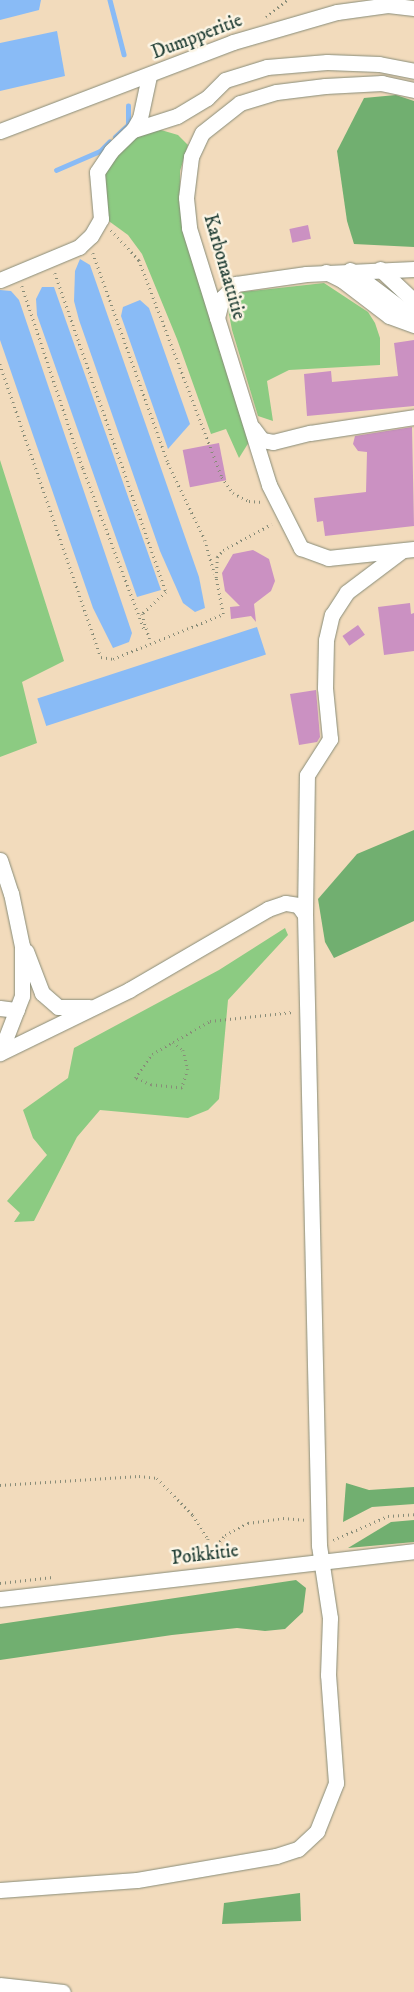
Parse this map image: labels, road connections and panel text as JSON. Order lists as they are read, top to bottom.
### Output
{
  "streets": {
    "street": ["Dumpperitie", "Karbonaattitie", "Poikkitie"]
  }
}
